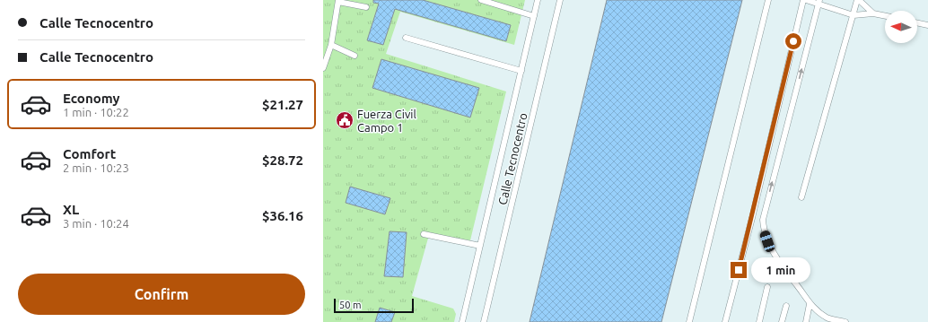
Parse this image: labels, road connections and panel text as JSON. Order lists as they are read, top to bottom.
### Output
{
  "streets": {
    "lane": ["Calle Tecnocentro"]
  },
  "places": {
    "public building": ["Fuerza Civil Campo 1"]
  },
  "scale_bar": "50 m",
  "north": "left",
  "page": {
    "banner": ["Calle Tecnocentro", "Calle Tecnocentro"],
    "list": [
      {
        "name": "Economy",
        "note": "1 min · 10:22",
        "value": "$21.27"
      },
      {
        "name": "Comfort",
        "note": "2 min · 10:23",
        "value": "$28.72"
      },
      {
        "name": "XL",
        "note": "3 min · 10:24",
        "value": "$36.16"
      }
    ],
    "bubble": "1 min",
    "buttons": "Confirm",
    "scale": "50 m"
  }
}
